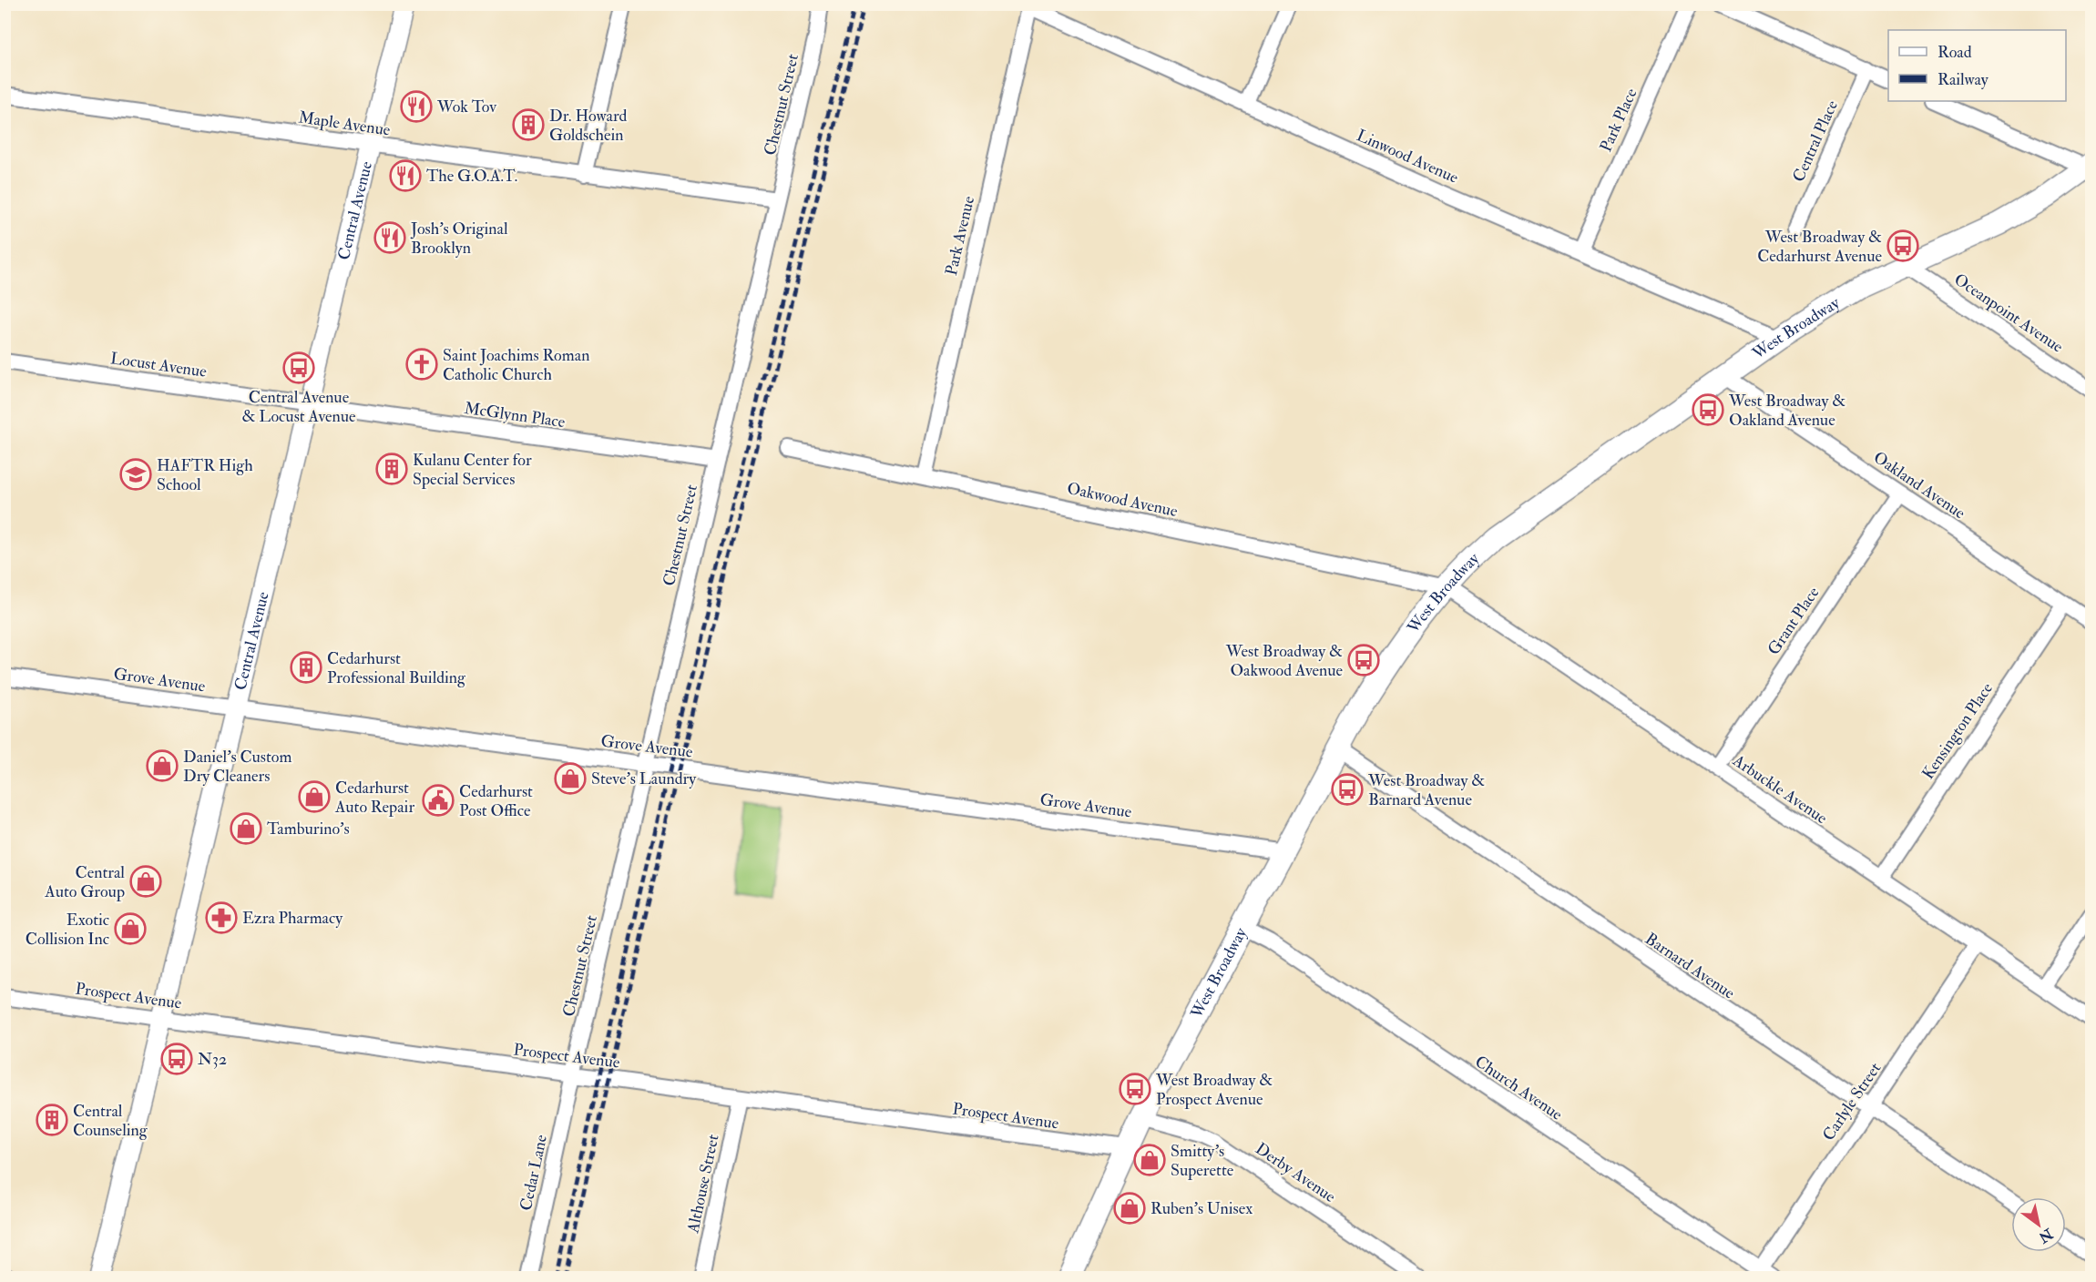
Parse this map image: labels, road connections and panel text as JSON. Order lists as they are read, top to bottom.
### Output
{
  "streets": {
    "main road": ["West Broadway"],
    "street": [
      "Chestnut Street",
      "Park Place",
      "Maple Avenue",
      "Central Place",
      "Linwood Avenue",
      "Central Avenue",
      "Park Avenue",
      "Oceanpoint Avenue",
      "Locust Avenue",
      "McGlynn Place",
      "Oakland Avenue",
      "Oakwood Avenue",
      "Grant Place",
      "Grove Avenue",
      "Kensington Place",
      "Arbuckle Avenue",
      "Barnard Avenue",
      "Prospect Avenue",
      "Church Avenue",
      "Carlyle Street",
      "Cedar Lane",
      "Derby Avenue",
      "Althouse Street"
    ]
  },
  "crossings": [
    ["Chestnut Street", "Maple Avenue"],
    ["Chestnut Street", "McGlynn Place"],
    ["Chestnut Street", "Grove Avenue"],
    ["Chestnut Street", "Prospect Avenue"],
    ["Chestnut Street", "Cedar Lane"],
    ["Park Place", "Linwood Avenue"],
    ["Maple Avenue", "Central Avenue"],
    ["Linwood Avenue", "Park Avenue"],
    ["Linwood Avenue", "West Broadway"],
    ["Central Avenue", "Locust Avenue"],
    ["Central Avenue", "McGlynn Place"],
    ["Central Avenue", "Grove Avenue"],
    ["Central Avenue", "Prospect Avenue"],
    ["Park Avenue", "Oakwood Avenue"],
    ["Oceanpoint Avenue", "West Broadway"],
    ["West Broadway", "Oakland Avenue"],
    ["West Broadway", "Oakwood Avenue"],
    ["West Broadway", "Grove Avenue"],
    ["West Broadway", "Arbuckle Avenue"],
    ["West Broadway", "Barnard Avenue"],
    ["West Broadway", "Prospect Avenue"],
    ["West Broadway", "Church Avenue"],
    ["West Broadway", "Derby Avenue"],
    ["Locust Avenue", "McGlynn Place"],
    ["Oakland Avenue", "Grant Place"],
    ["Oakland Avenue", "Kensington Place"],
    ["Oakwood Avenue", "Arbuckle Avenue"],
    ["Grant Place", "Arbuckle Avenue"],
    ["Kensington Place", "Arbuckle Avenue"],
    ["Arbuckle Avenue", "Carlyle Street"],
    ["Barnard Avenue", "Carlyle Street"],
    ["Prospect Avenue", "Cedar Lane"],
    ["Prospect Avenue", "Althouse Street"],
    ["Church Avenue", "Carlyle Street"]
  ],
  "places": {
    "restaurant": ["Wok Tov", "The G.O.A.T.", "Josh's Original Brooklyn"],
    "building": [
      "Dr. Howard Goldschein",
      "Kulanu Center for Special Services",
      "Cedarhurst Professional Building",
      "Central Counseling"
    ],
    "bus stop": [
      "West Broadway & Cedarhurst Avenue",
      "Central Avenue & Locust Avenue",
      "West Broadway & Oakland Avenue",
      "West Broadway & Oakwood Avenue",
      "West Broadway & Barnard Avenue",
      "N32",
      "West Broadway & Prospect Avenue"
    ],
    "church": ["Saint Joachims Roman Catholic Church"],
    "school or university": ["HAFTR High School"],
    "shop": [
      "Daniel's Custom Dry Cleaners",
      "Steve's Laundry",
      "Cedarhurst Auto Repair",
      "Tamburino's",
      "Central Auto Group",
      "Exotic Collision Inc",
      "Smitty's Superette",
      "Ruben's Unisex"
    ],
    "public building": ["Cedarhurst Post Office"],
    "pharmacy": ["Ezra Pharmacy"]
  },
  "legend": ["Road", "Railway"],
  "north": "bottom right"
}
